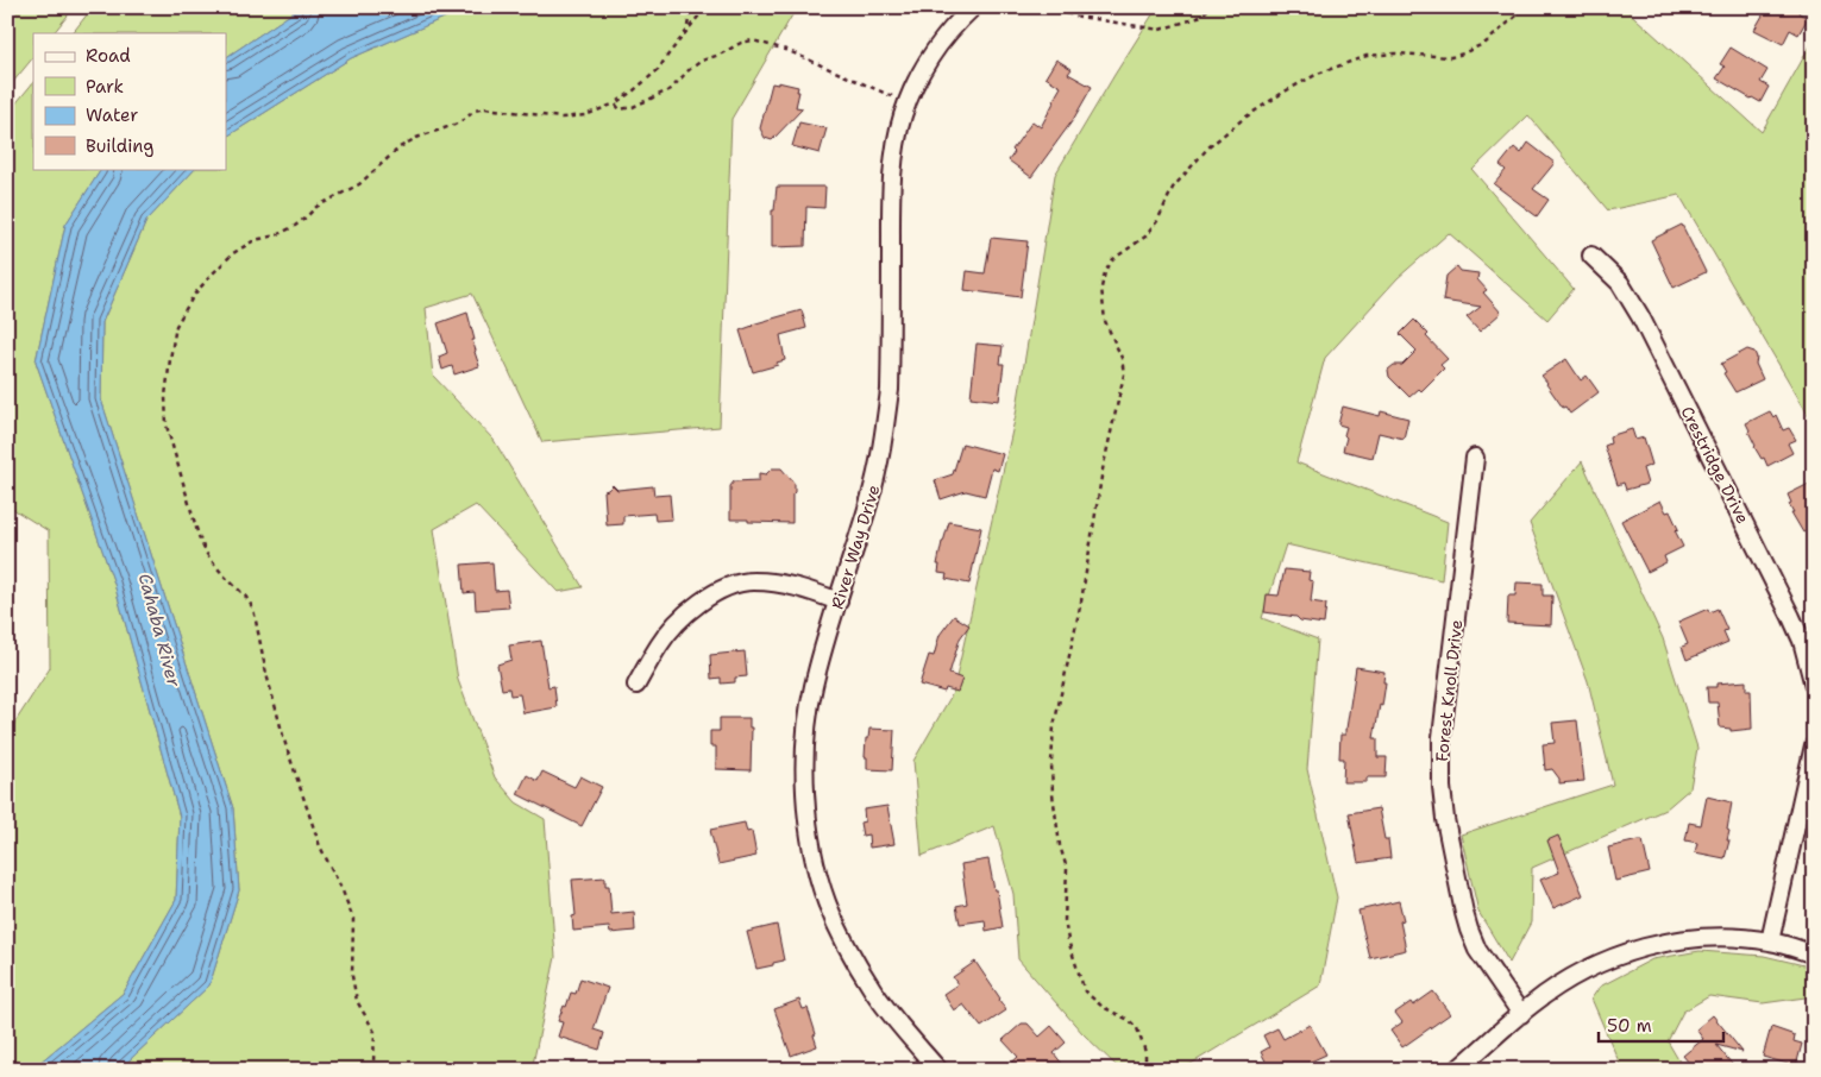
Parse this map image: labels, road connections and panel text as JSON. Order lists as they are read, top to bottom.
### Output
{
  "streets": {
    "street": ["Crestridge Drive", "River Way Drive", "Forest Knoll Drive"]
  },
  "water": ["Cahaba River"],
  "legend": [
    "Road",
    "Park",
    "Water",
    "Building"
  ],
  "scale_bar": "50 m"
}
